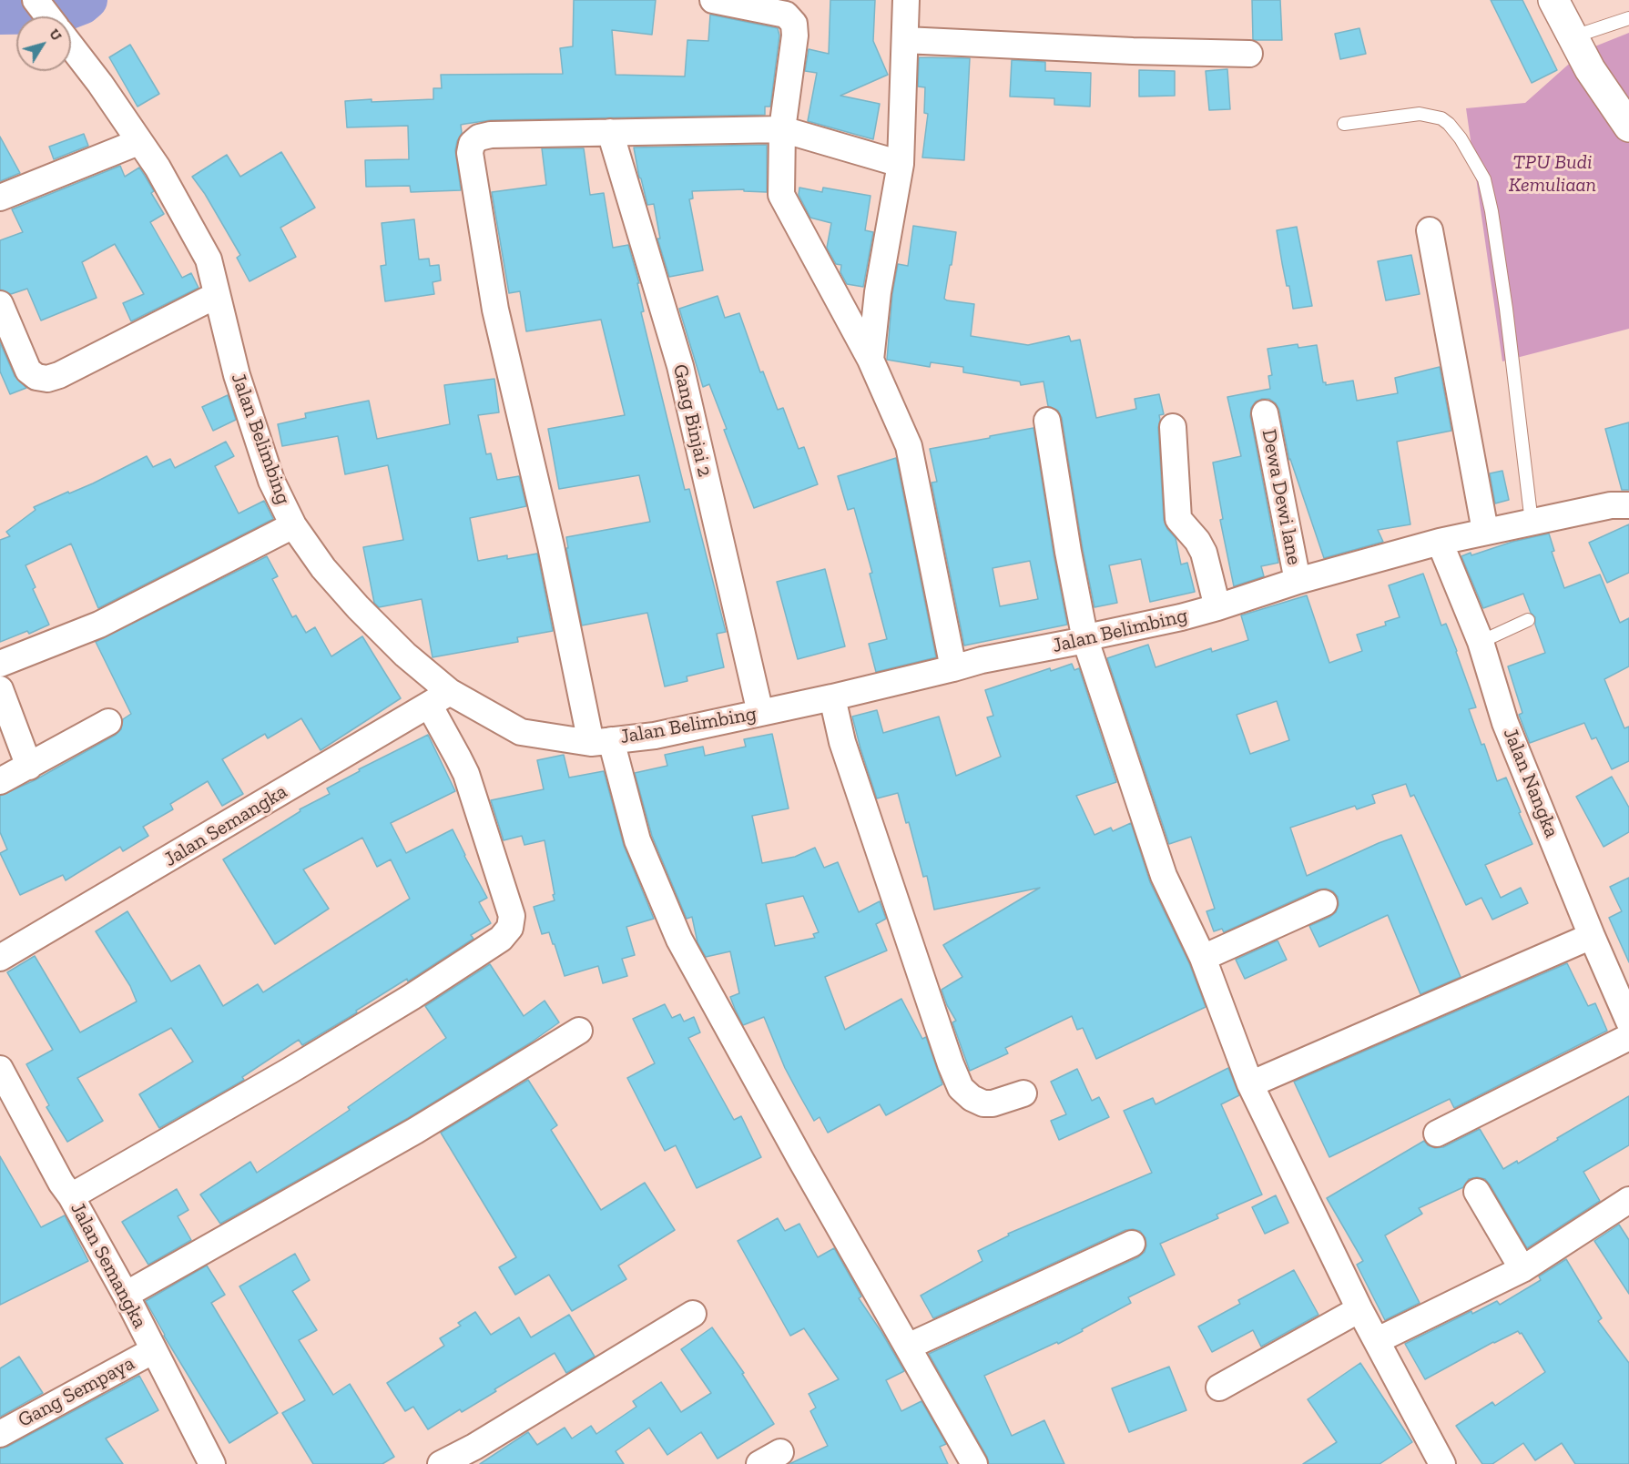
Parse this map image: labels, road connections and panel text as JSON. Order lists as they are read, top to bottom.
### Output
{
  "streets": {
    "street": [
      "Gang Binjai 2",
      "Jalan Belimbing",
      "Dewa Dewi lane",
      "Jalan Nangka",
      "Jalan Semangka",
      "Gang Sempaya"
    ]
  },
  "crossings": [
    ["Gang Binjai 2", "Jalan Belimbing"],
    ["Jalan Belimbing", "Dewa Dewi lane"],
    ["Jalan Belimbing", "Jalan Nangka"],
    ["Jalan Belimbing", "Jalan Semangka"],
    ["Jalan Semangka", "Gang Sempaya"]
  ],
  "parks": ["TPU Budi Kemuliaan"],
  "north": "top right"
}
